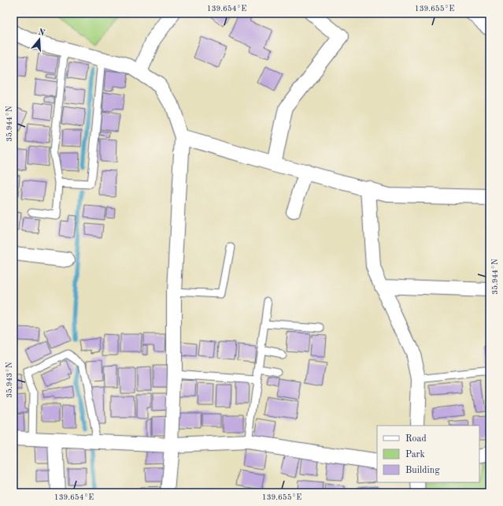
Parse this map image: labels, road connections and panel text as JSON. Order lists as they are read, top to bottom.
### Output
{
  "legend": ["Road", "Park", "Building"],
  "north": "top",
  "coordinates": [
    "139.654°E",
    "139.655°E",
    "35.944°N",
    "35.943°N"
  ]
}
